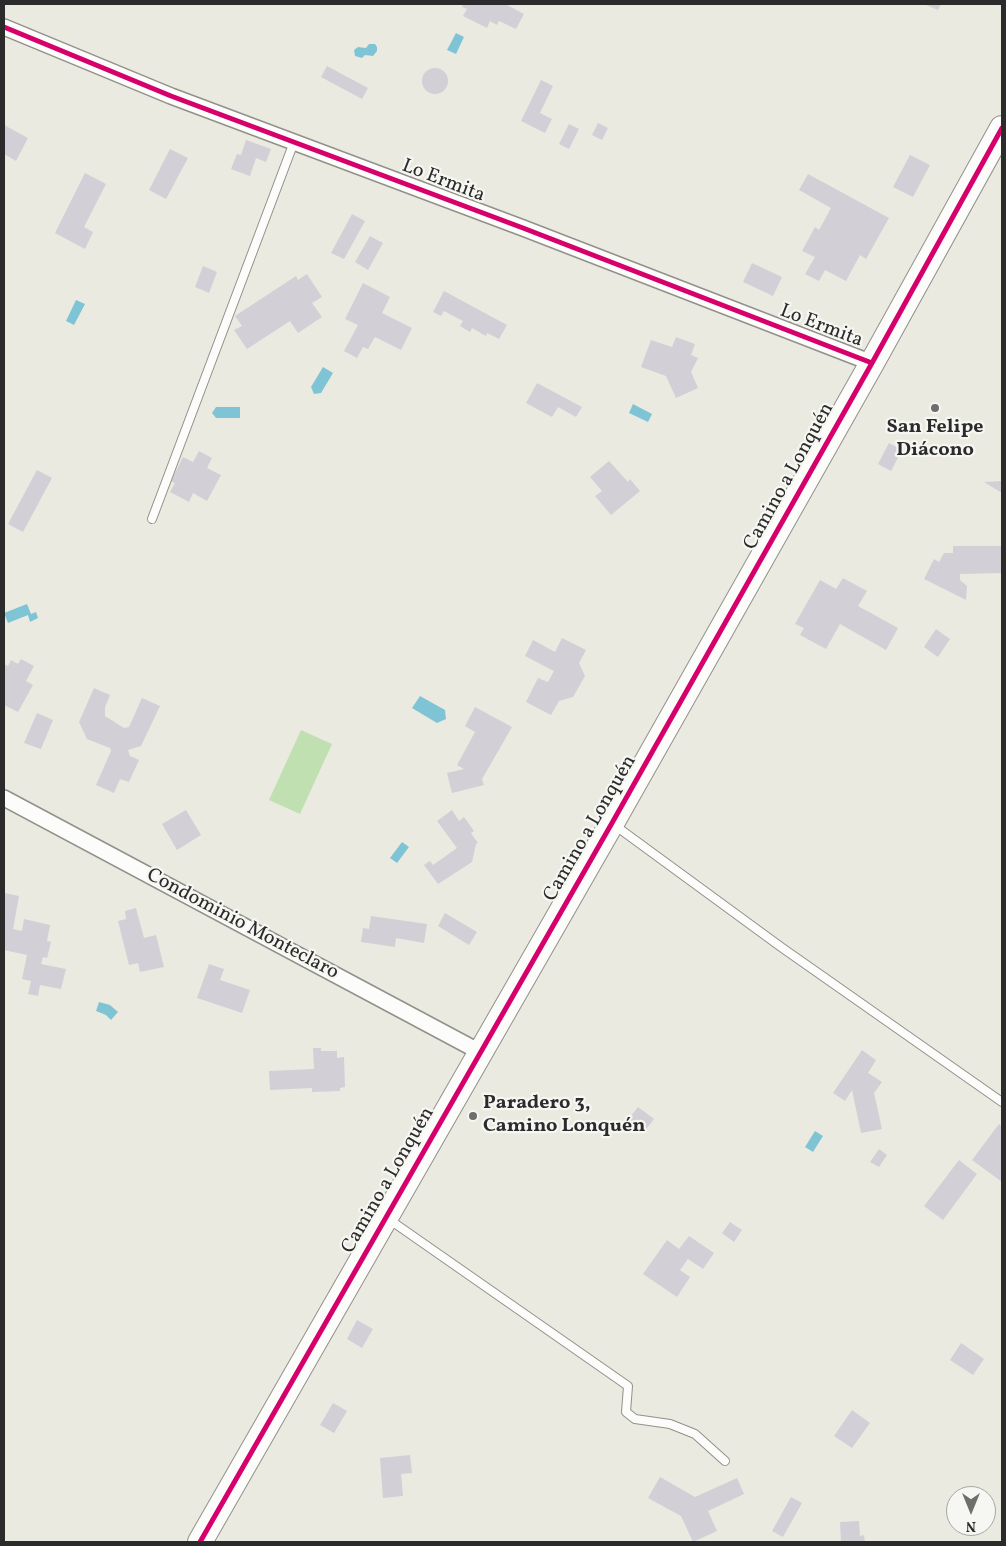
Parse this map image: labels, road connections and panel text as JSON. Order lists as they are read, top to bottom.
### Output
{
  "streets": {
    "main road": ["Camino a Lonquén"],
    "street": ["Lo Ermita", "Condominio Monteclaro"]
  },
  "crossings": [
    ["Lo Ermita", "Camino a Lonquén"],
    ["Camino a Lonquén", "Condominio Monteclaro"]
  ],
  "places": ["San Felipe Diácono", "Paradero 3, Camino Lonquén"],
  "north": "bottom"
}
